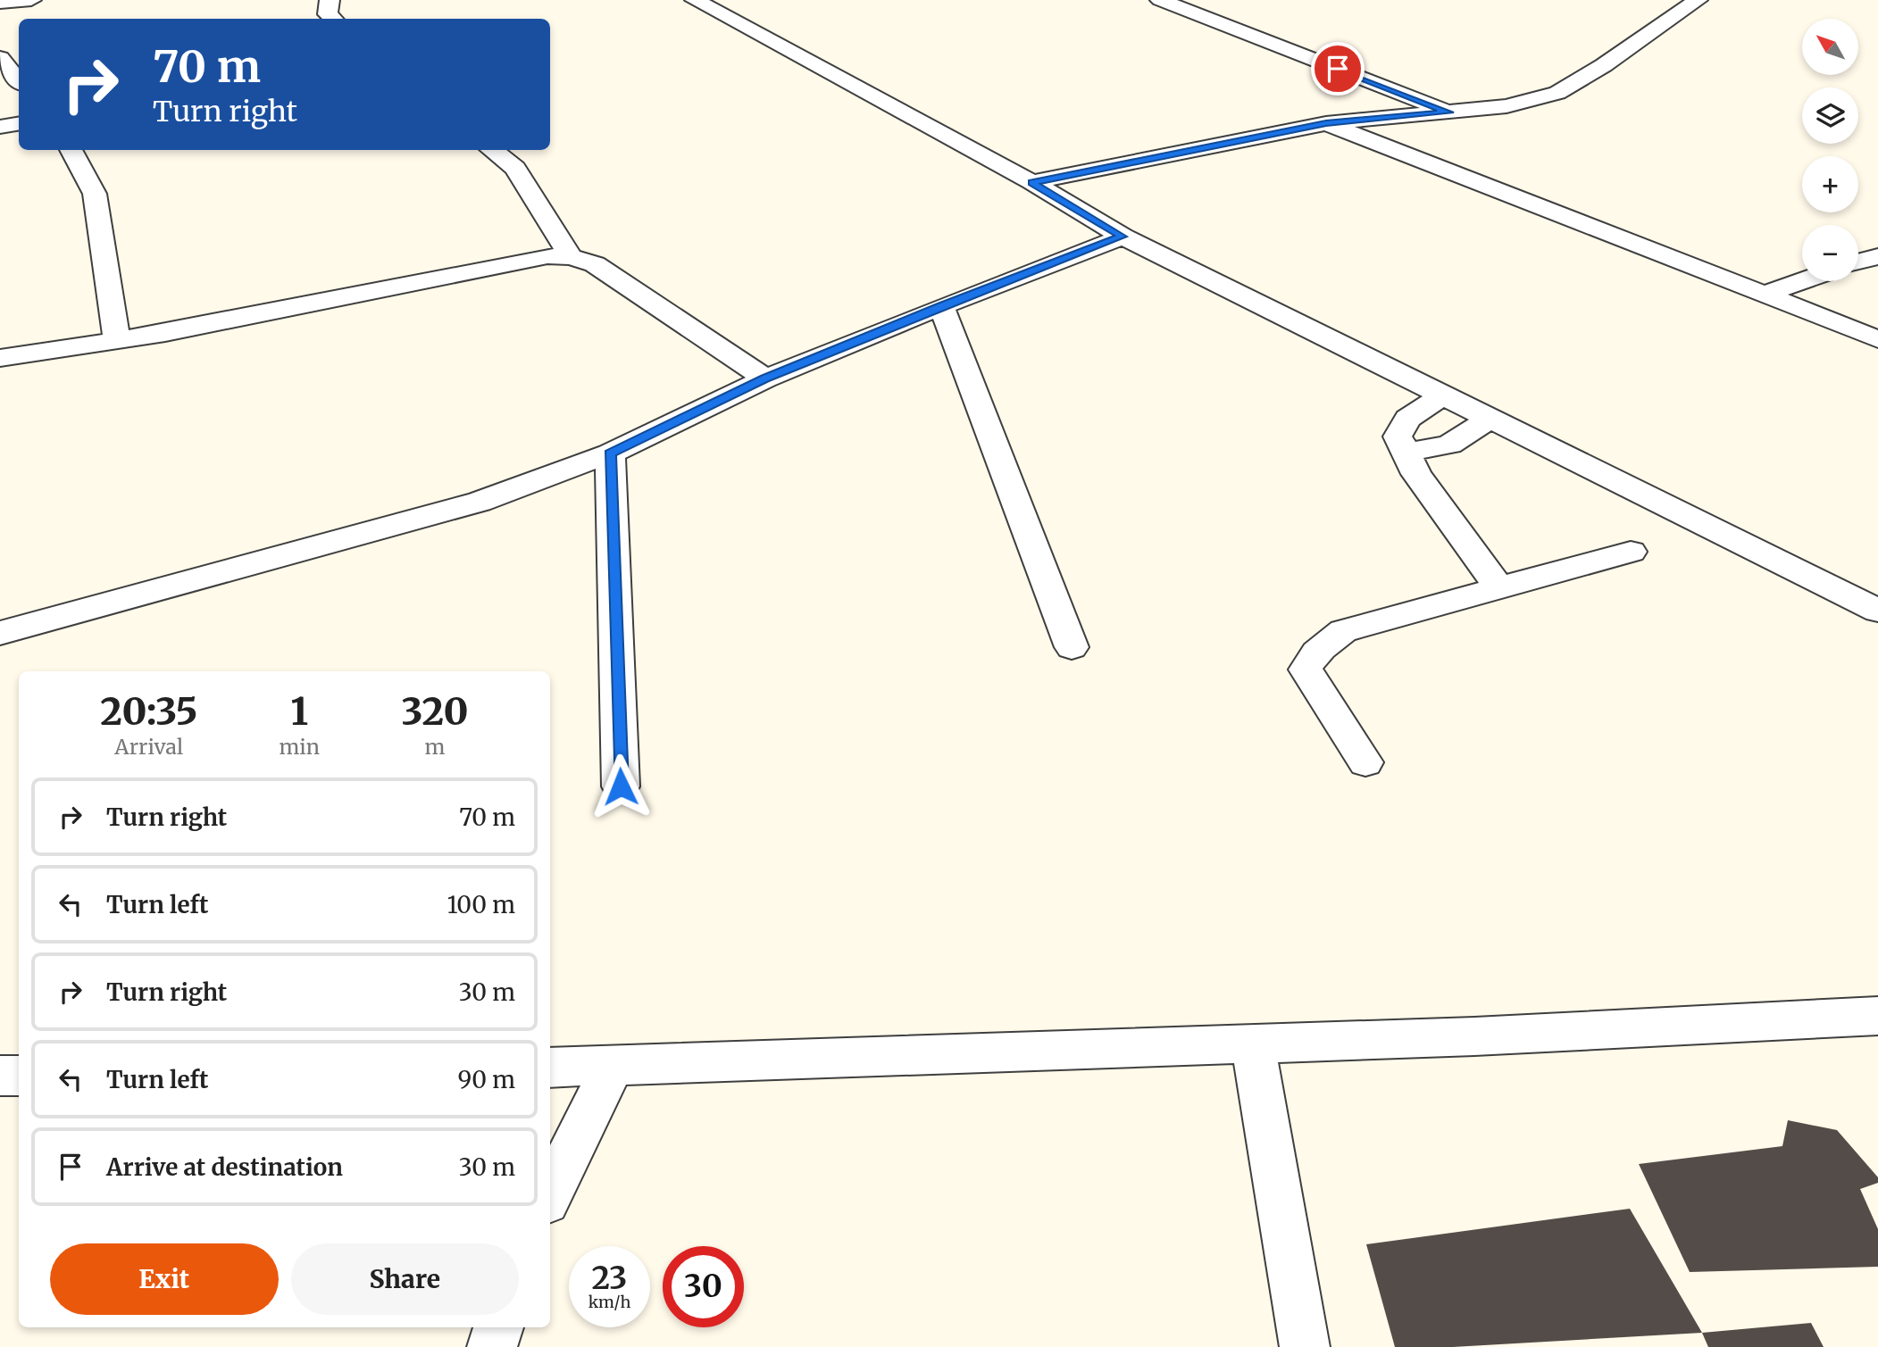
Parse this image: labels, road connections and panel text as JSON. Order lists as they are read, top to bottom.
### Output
{
  "north": "top left",
  "page": {
    "map_buttons": ["+", "−"],
    "turn": ["70 m", "Turn right"],
    "eta": [
      "20:35",
      "Arrival",
      "1",
      "min",
      "320",
      "m"
    ],
    "list": [
      {
        "name": "Turn right",
        "value": "70 m"
      },
      {
        "name": "Turn left",
        "value": "100 m"
      },
      {
        "name": "Turn right",
        "value": "30 m"
      },
      {
        "name": "Turn left",
        "value": "90 m"
      },
      {
        "name": "Arrive at destination",
        "value": "30 m"
      }
    ],
    "buttons": ["Exit", "Share"],
    "speed": "23 km/h",
    "limit": "30"
  }
}
